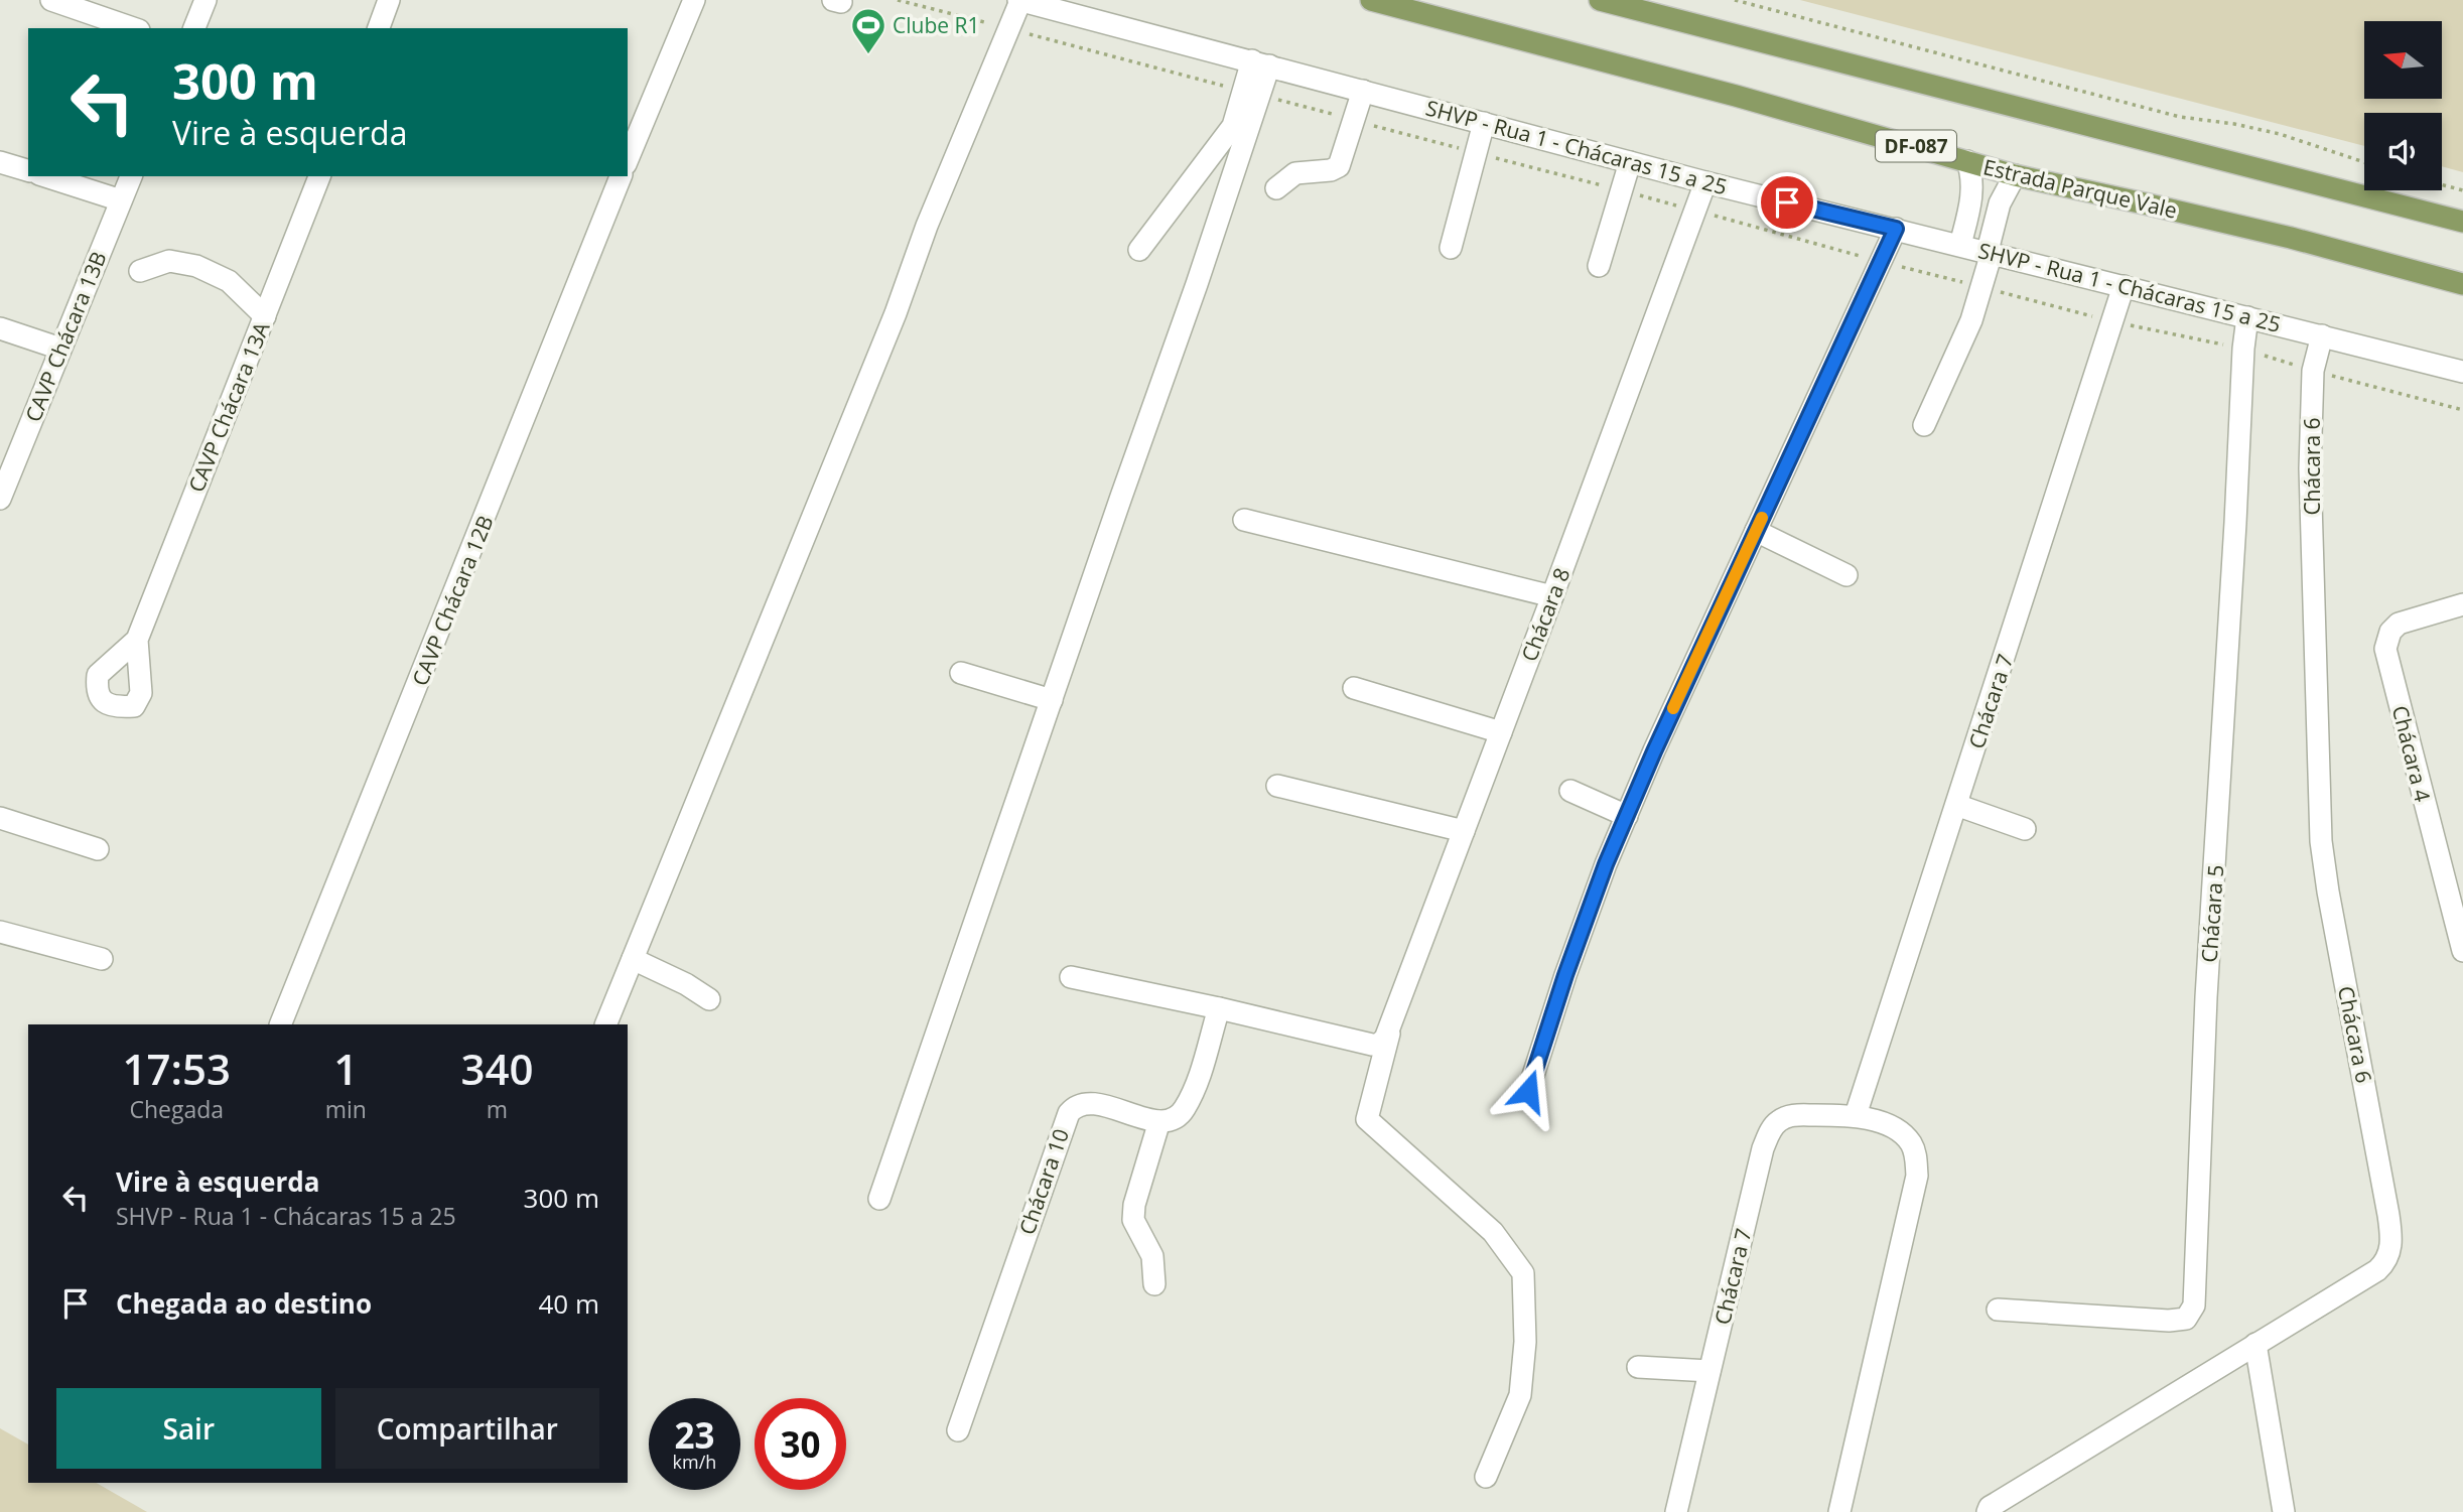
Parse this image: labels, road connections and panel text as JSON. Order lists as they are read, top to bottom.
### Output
{
  "streets": {
    "main road": ["DF-087", "Estrada Parque Vale"],
    "street": [
      "SHVP - Rua 1 - Chácaras 15 a 25",
      "CAVP Chácara 13B",
      "CAVP Chácara 13A",
      "Chácara 6",
      "CAVP Chácara 12B",
      "Chácara 8",
      "Chácara 7",
      "Chácara 4",
      "Chácara 5",
      "Chácara 10"
    ]
  },
  "crossings": [
    ["SHVP - Rua 1 - Chácaras 15 a 25", "Chácara 6"],
    ["SHVP - Rua 1 - Chácaras 15 a 25", "Chácara 8"],
    ["SHVP - Rua 1 - Chácaras 15 a 25", "Chácara 7"],
    ["SHVP - Rua 1 - Chácaras 15 a 25", "Chácara 5"]
  ],
  "places": {
    "sports": ["Clube R1"]
  },
  "north": "left",
  "page": {
    "turn": ["300 m", "Vire à esquerda"],
    "eta": [
      "17:53",
      "Chegada",
      "1",
      "min",
      "340",
      "m"
    ],
    "list": [
      {
        "name": "Vire à esquerda",
        "note": "SHVP - Rua 1 - Chácaras 15 a 25",
        "value": "300 m"
      },
      {
        "name": "Chegada ao destino",
        "value": "40 m"
      }
    ],
    "buttons": ["Sair", "Compartilhar"],
    "speed": "23 km/h",
    "limit": "30"
  }
}
